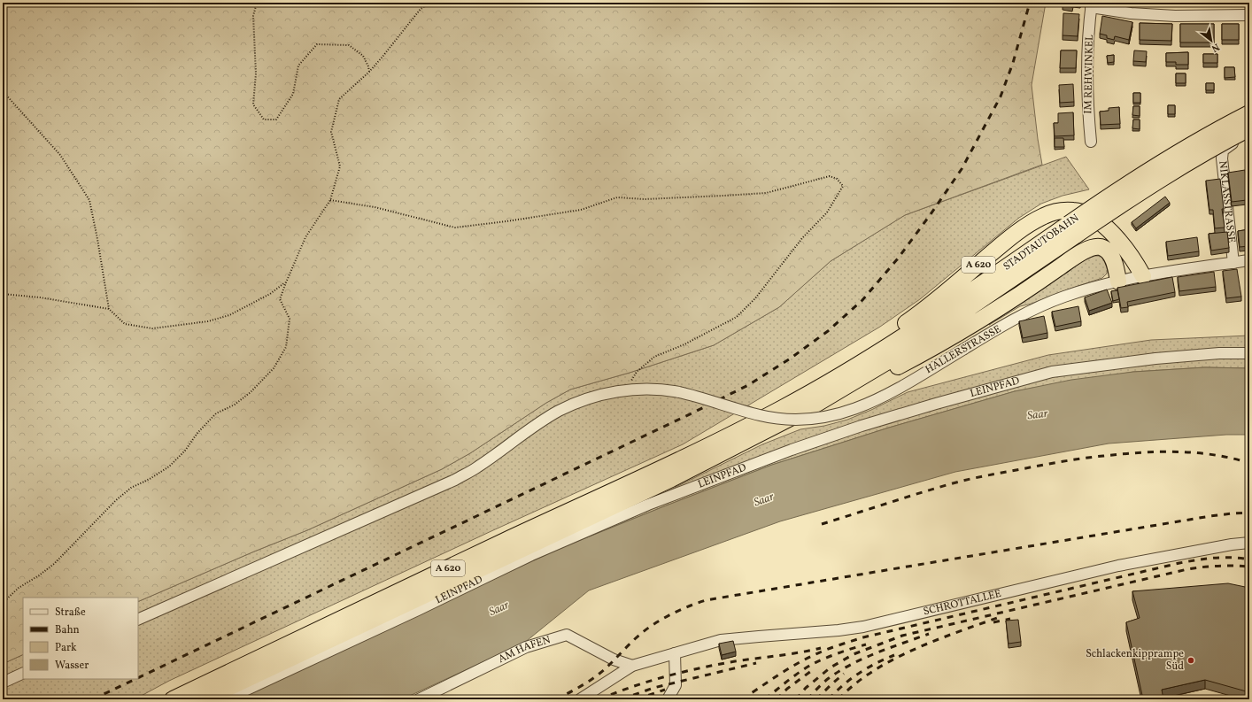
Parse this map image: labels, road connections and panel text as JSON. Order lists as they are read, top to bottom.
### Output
{
  "streets": {
    "highway": ["STADTAUTOBAHN", "A 620"],
    "street": [
      "IM REHWINKEL",
      "NIKLASSTRASSE",
      "HALLERSTRASSE",
      "LEINPFAD",
      "SCHROTTALLEE",
      "AM HAFEN"
    ]
  },
  "crossings": [
    ["NIKLASSTRASSE", "HALLERSTRASSE"],
    ["STADTAUTOBAHN", "A 620"],
    ["A 620", "HALLERSTRASSE"],
    ["SCHROTTALLEE", "AM HAFEN"]
  ],
  "water": ["Saar"],
  "places": ["Schlackenkipprampe Süd"],
  "legend": [
    "Straße",
    "Bahn",
    "Park",
    "Wasser"
  ],
  "north": "bottom right"
}
